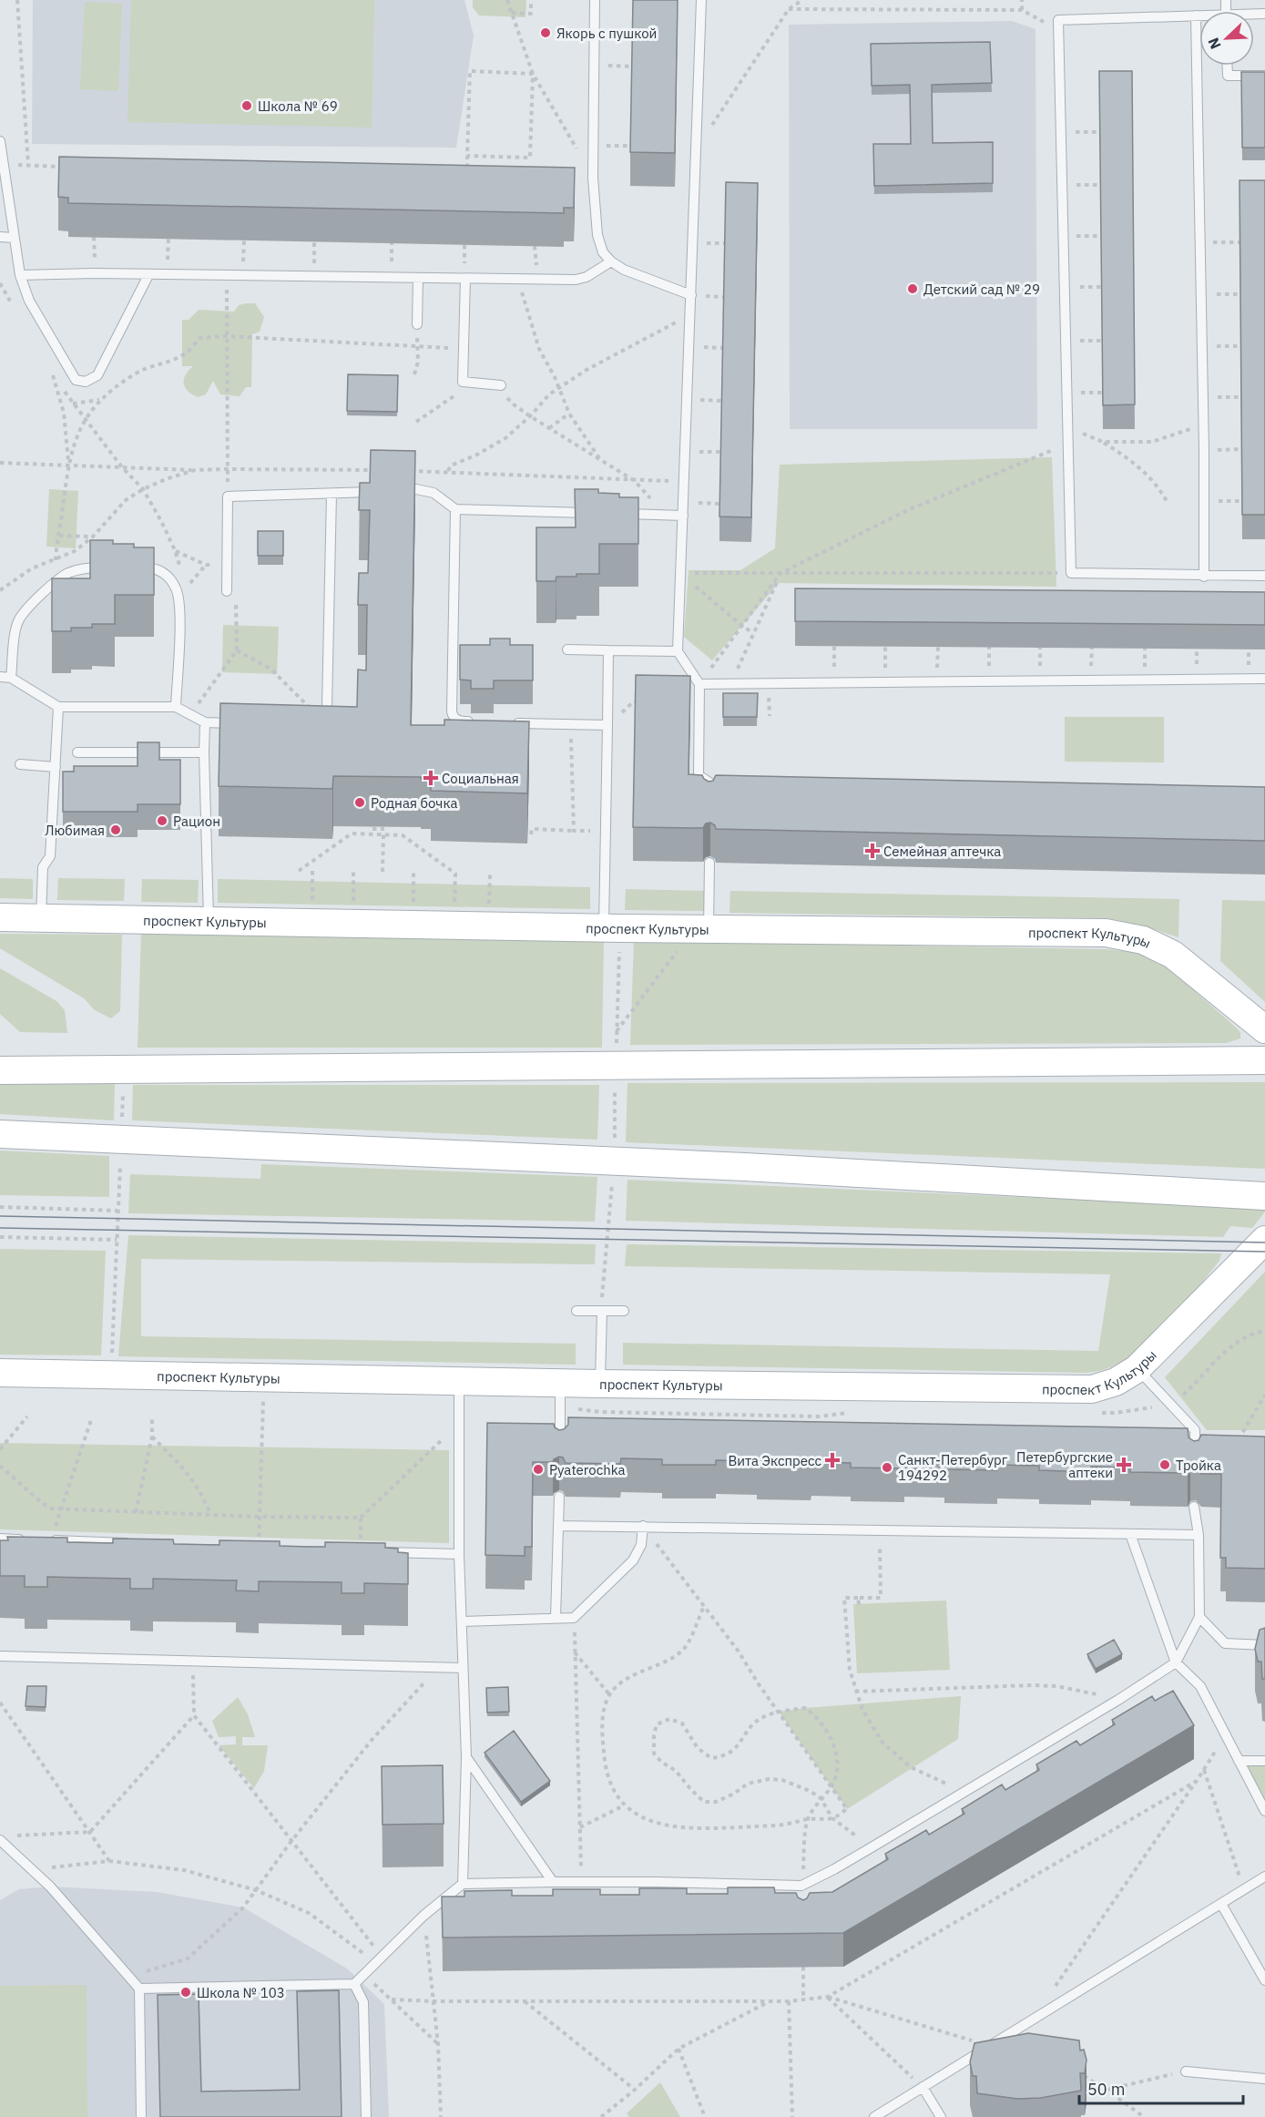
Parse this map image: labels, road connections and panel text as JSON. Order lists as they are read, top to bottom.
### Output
{
  "streets": {
    "street": ["проспект Культуры"]
  },
  "places": {
    "other": [
      "Якорь с пушкой",
      "Школа № 69",
      "Детский сад № 29",
      "Родная бочка",
      "Рацион",
      "Любимая",
      "Тройка",
      "Санкт-Петербург 194292",
      "Pyaterochka",
      "Школа № 103"
    ],
    "health": [
      "Социальная",
      "Семейная аптечка",
      "Вита Экспресс",
      "Петербургские аптеки"
    ]
  },
  "scale_bar": "50 m",
  "north": "bottom left"
}
